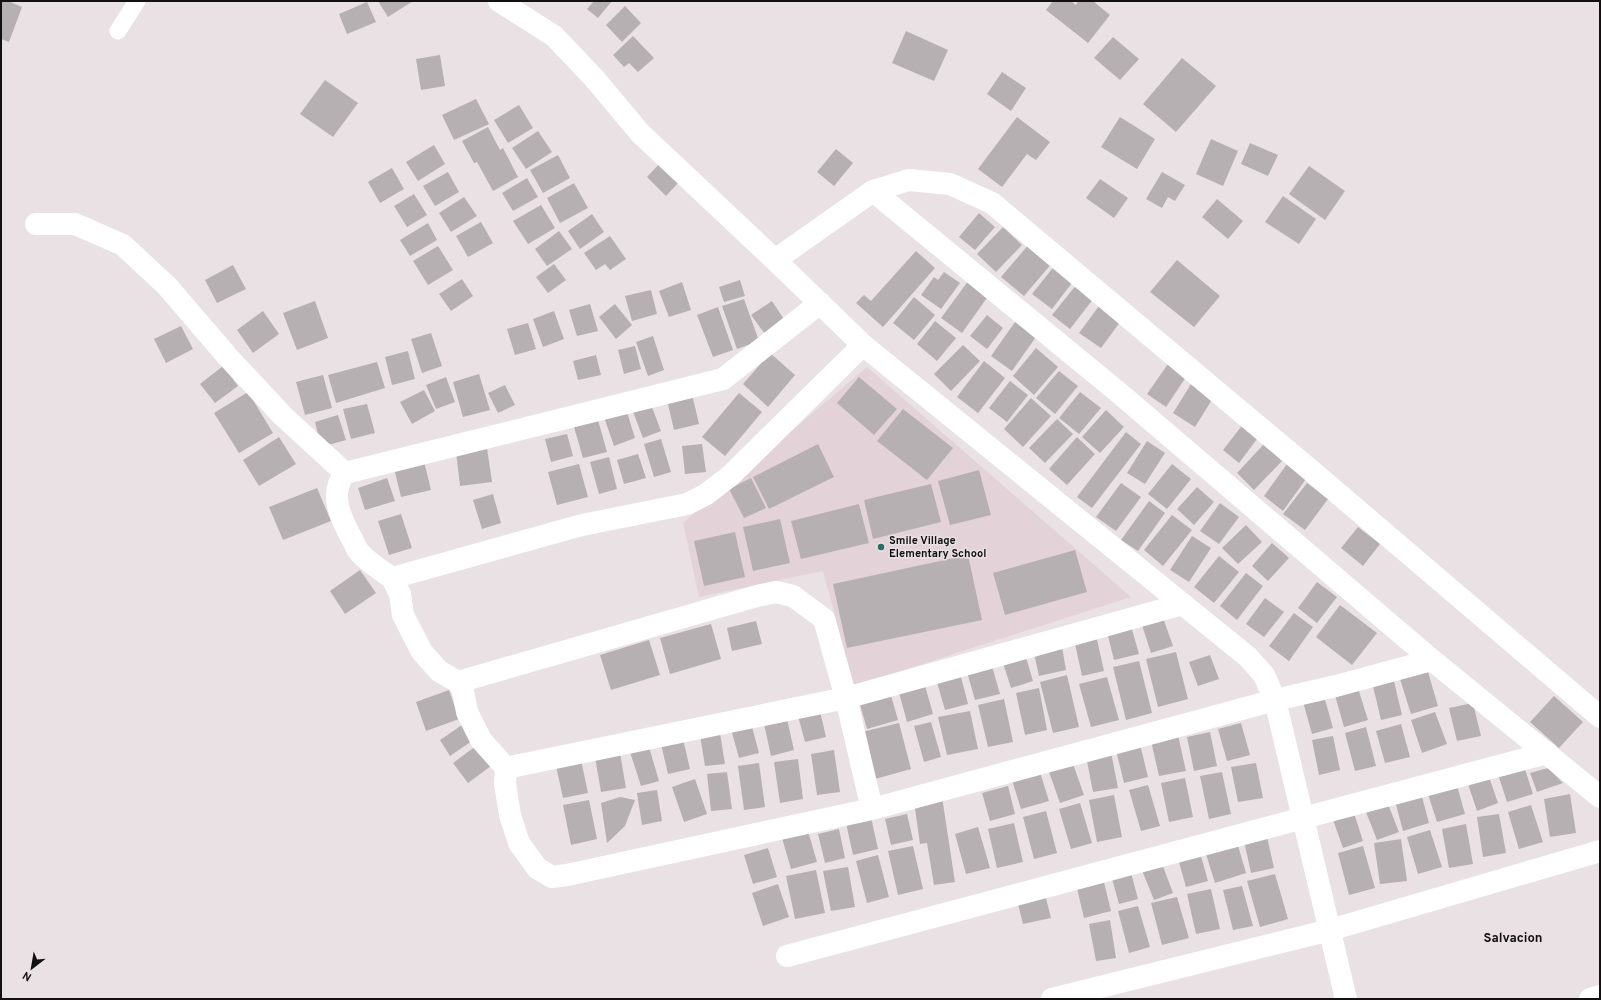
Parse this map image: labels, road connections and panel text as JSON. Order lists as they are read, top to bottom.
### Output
{
  "districts": ["Salvacion"],
  "places": ["Smile Village Elementary School"],
  "north": "bottom left"
}
